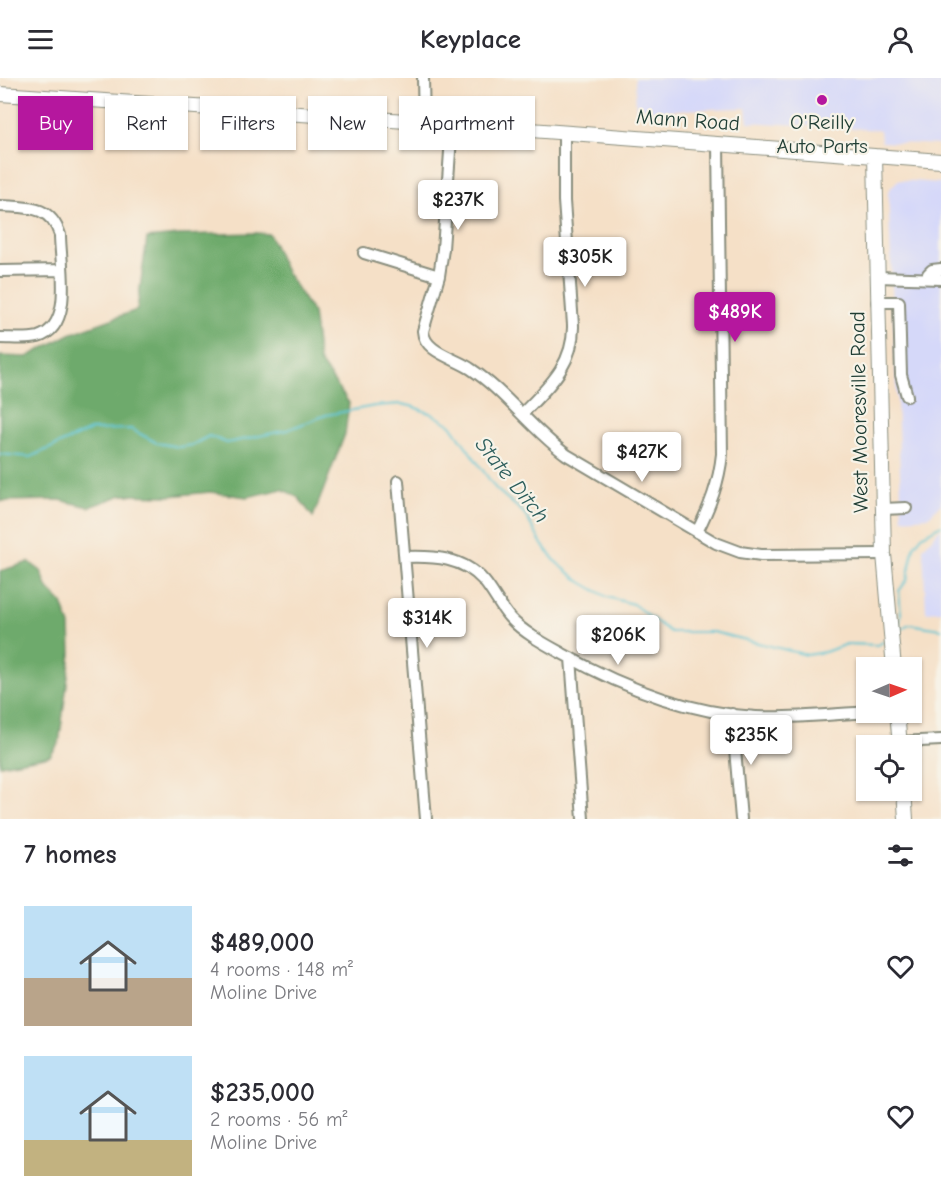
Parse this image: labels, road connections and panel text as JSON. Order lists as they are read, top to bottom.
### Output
{
  "streets": {
    "main road": ["Mann Road", "West Mooresville Road"]
  },
  "crossings": [
    ["Mann Road", "West Mooresville Road"]
  ],
  "water": ["State Ditch"],
  "places": ["O'Reilly Auto Parts"],
  "north": "right",
  "page": {
    "header": "Keyplace",
    "chip": [
      "Buy",
      "Rent",
      "Filters",
      "New",
      "Apartment"
    ],
    "price": [
      "$237K",
      "$305K",
      "$489K",
      "$427K",
      "$314K",
      "$206K",
      "$235K"
    ],
    "heading": "7 homes",
    "list": [
      {
        "name": "$489,000",
        "note": "4 rooms · 148 m² · Moline Drive"
      },
      {
        "name": "$235,000",
        "note": "2 rooms · 56 m² · Moline Drive"
      }
    ]
  }
}
